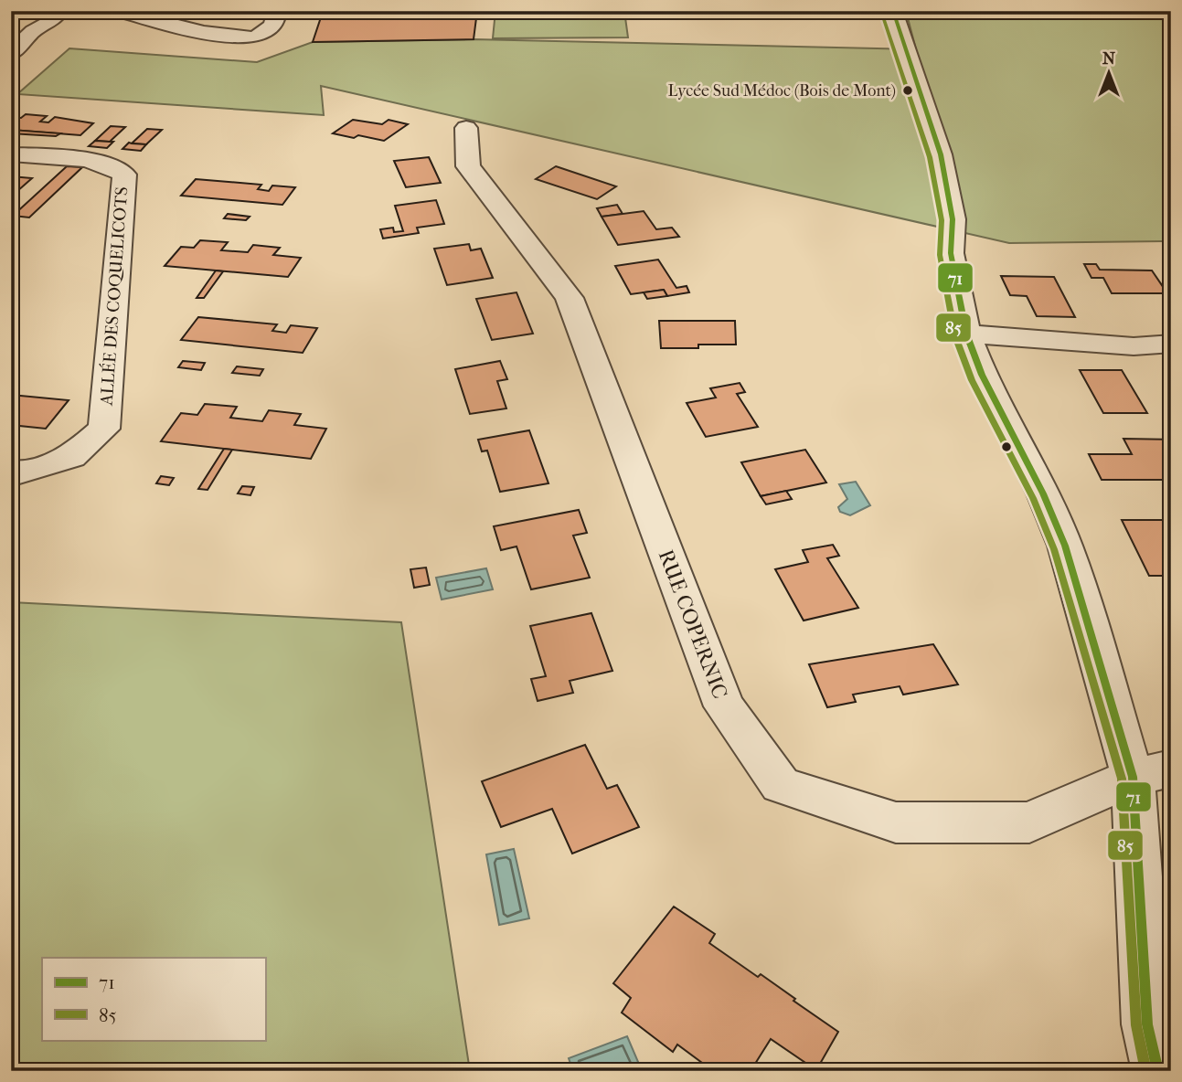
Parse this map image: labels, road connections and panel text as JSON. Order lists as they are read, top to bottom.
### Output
{
  "streets": {
    "street": ["ALLÉE DES COQUELICOTS", "RUE COPERNIC"]
  },
  "places": ["Lycée Sud Médoc (Bois de Mont)"],
  "lines": ["transit line 71", "transit line 85"],
  "legend": ["71", "85"],
  "north": "top"
}
